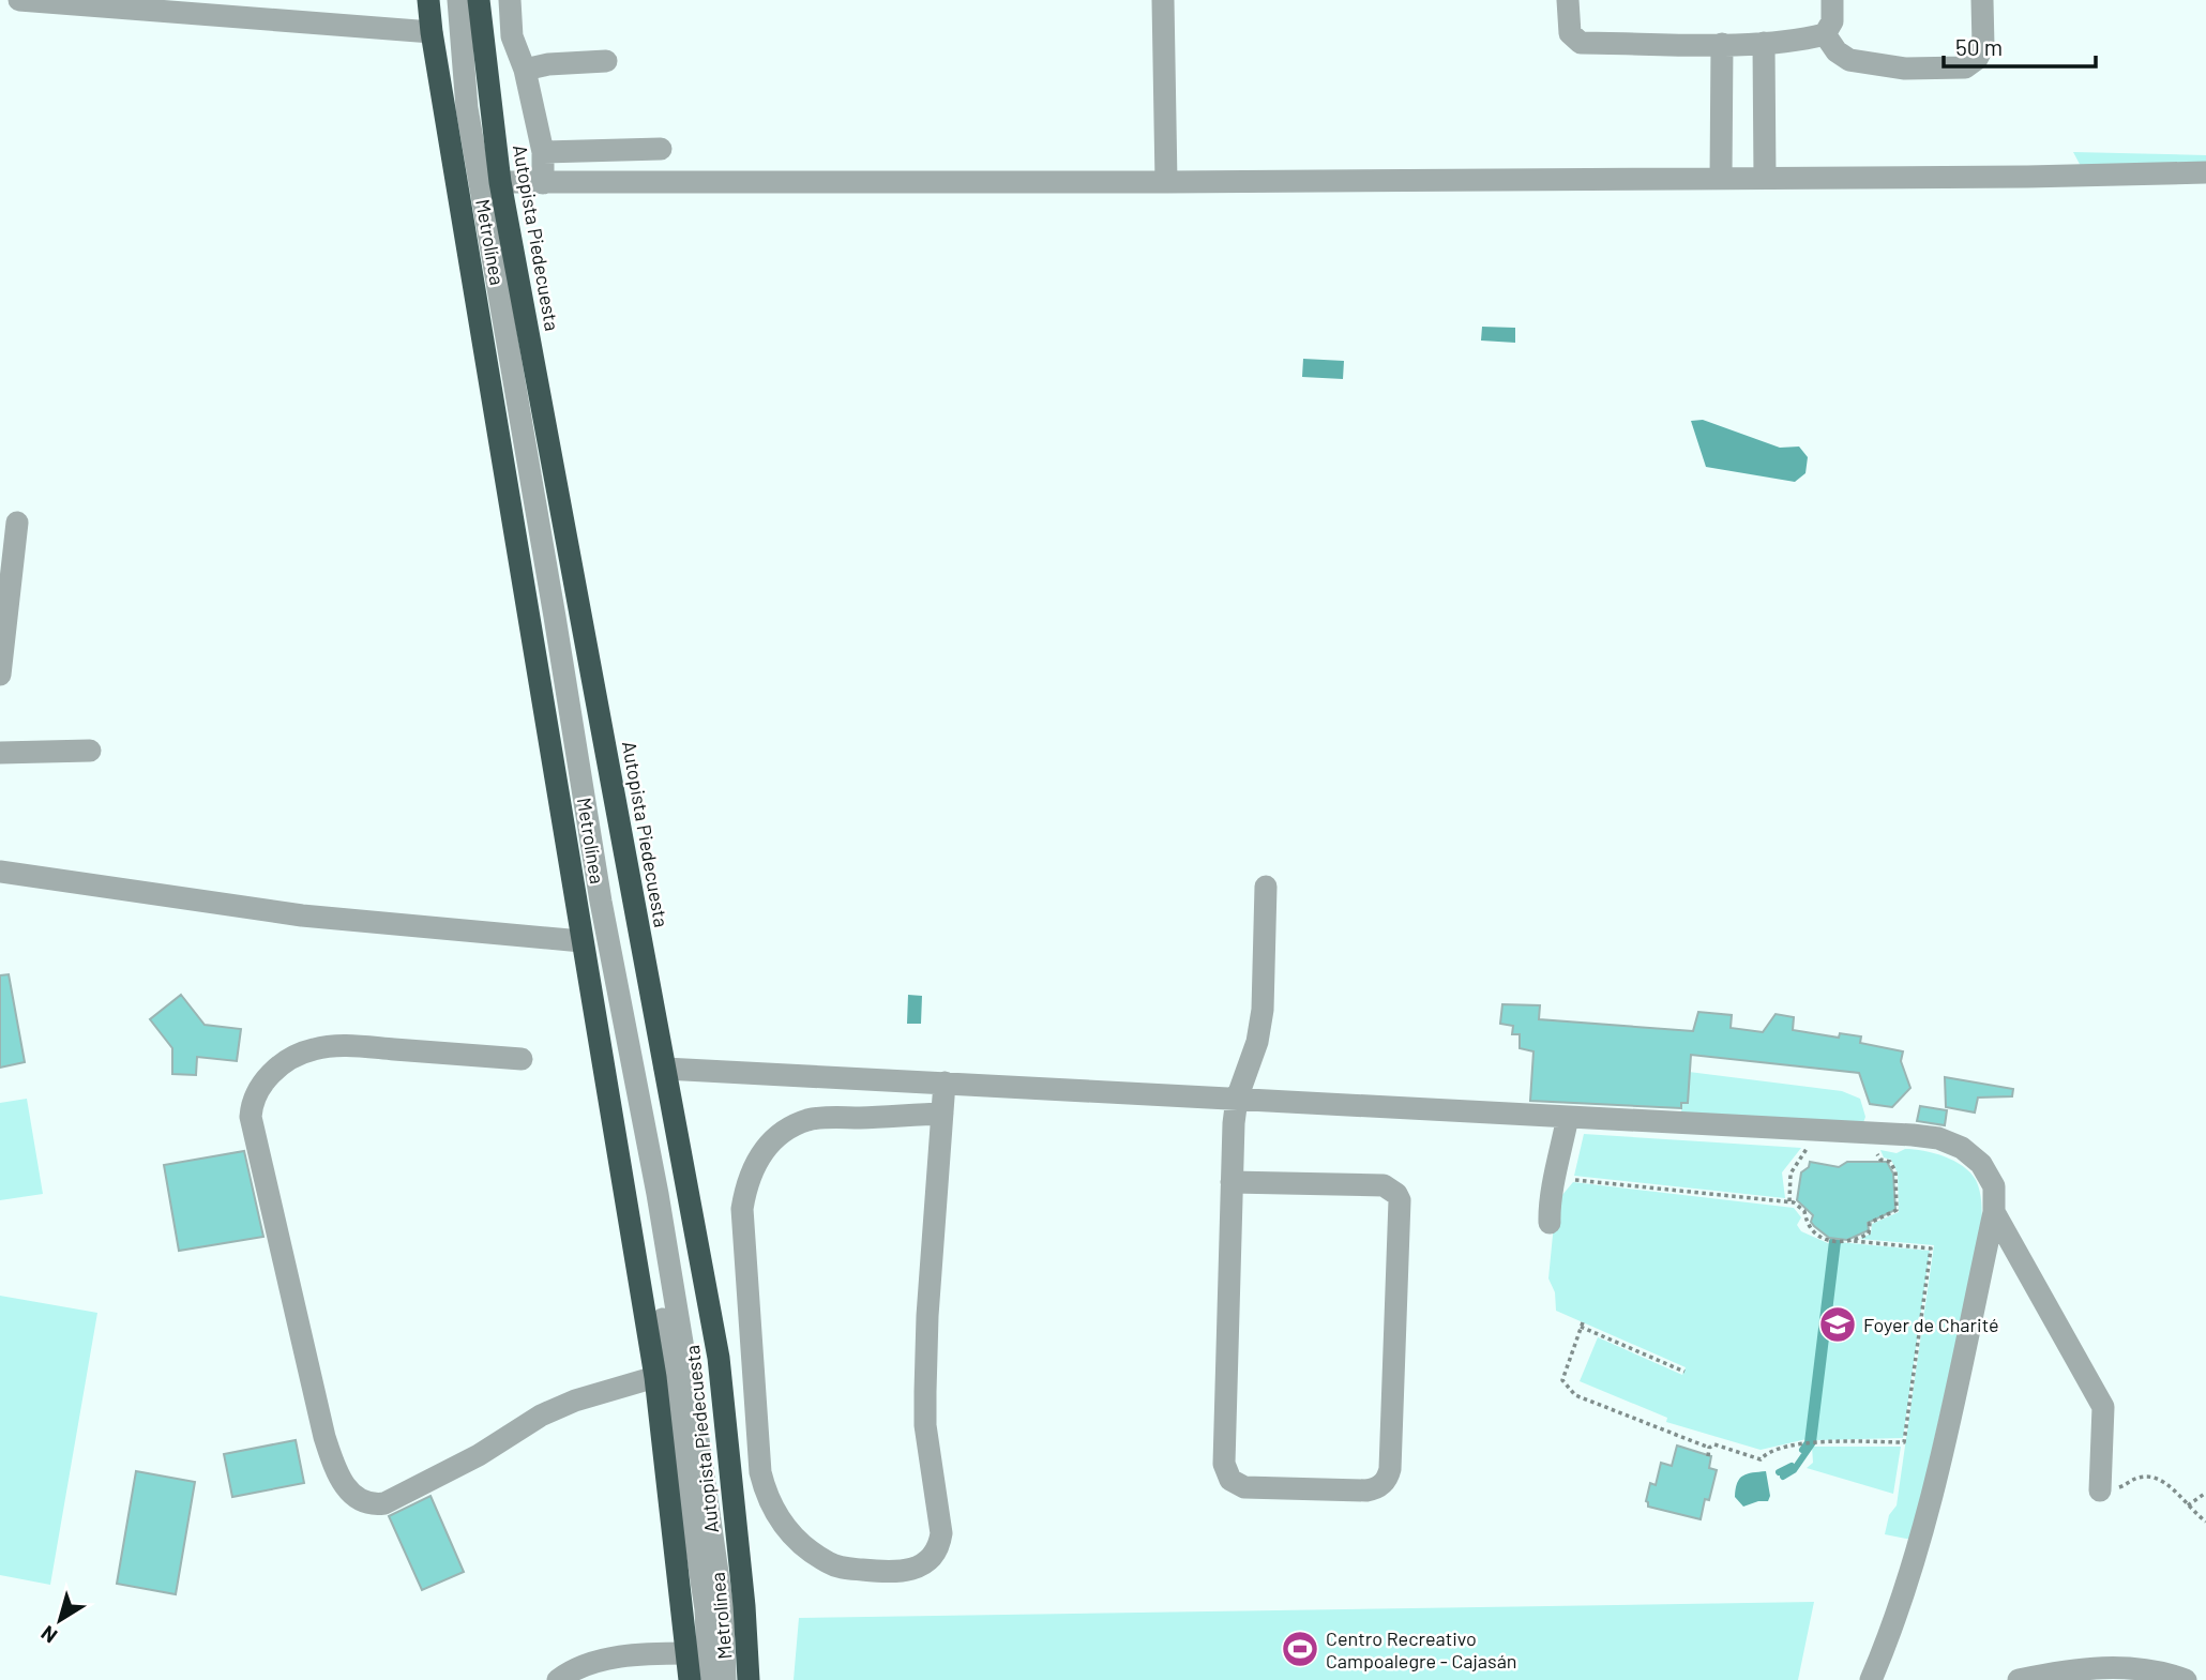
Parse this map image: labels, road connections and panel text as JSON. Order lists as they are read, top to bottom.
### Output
{
  "streets": {
    "highway": ["Autopista Piedecuesta"],
    "street": ["Metrolínea"]
  },
  "places": {
    "school or university": ["Foyer de Charité"],
    "sports": ["Centro Recreativo Campoalegre - Cajasán"]
  },
  "scale_bar": "50 m",
  "north": "bottom left"
}
